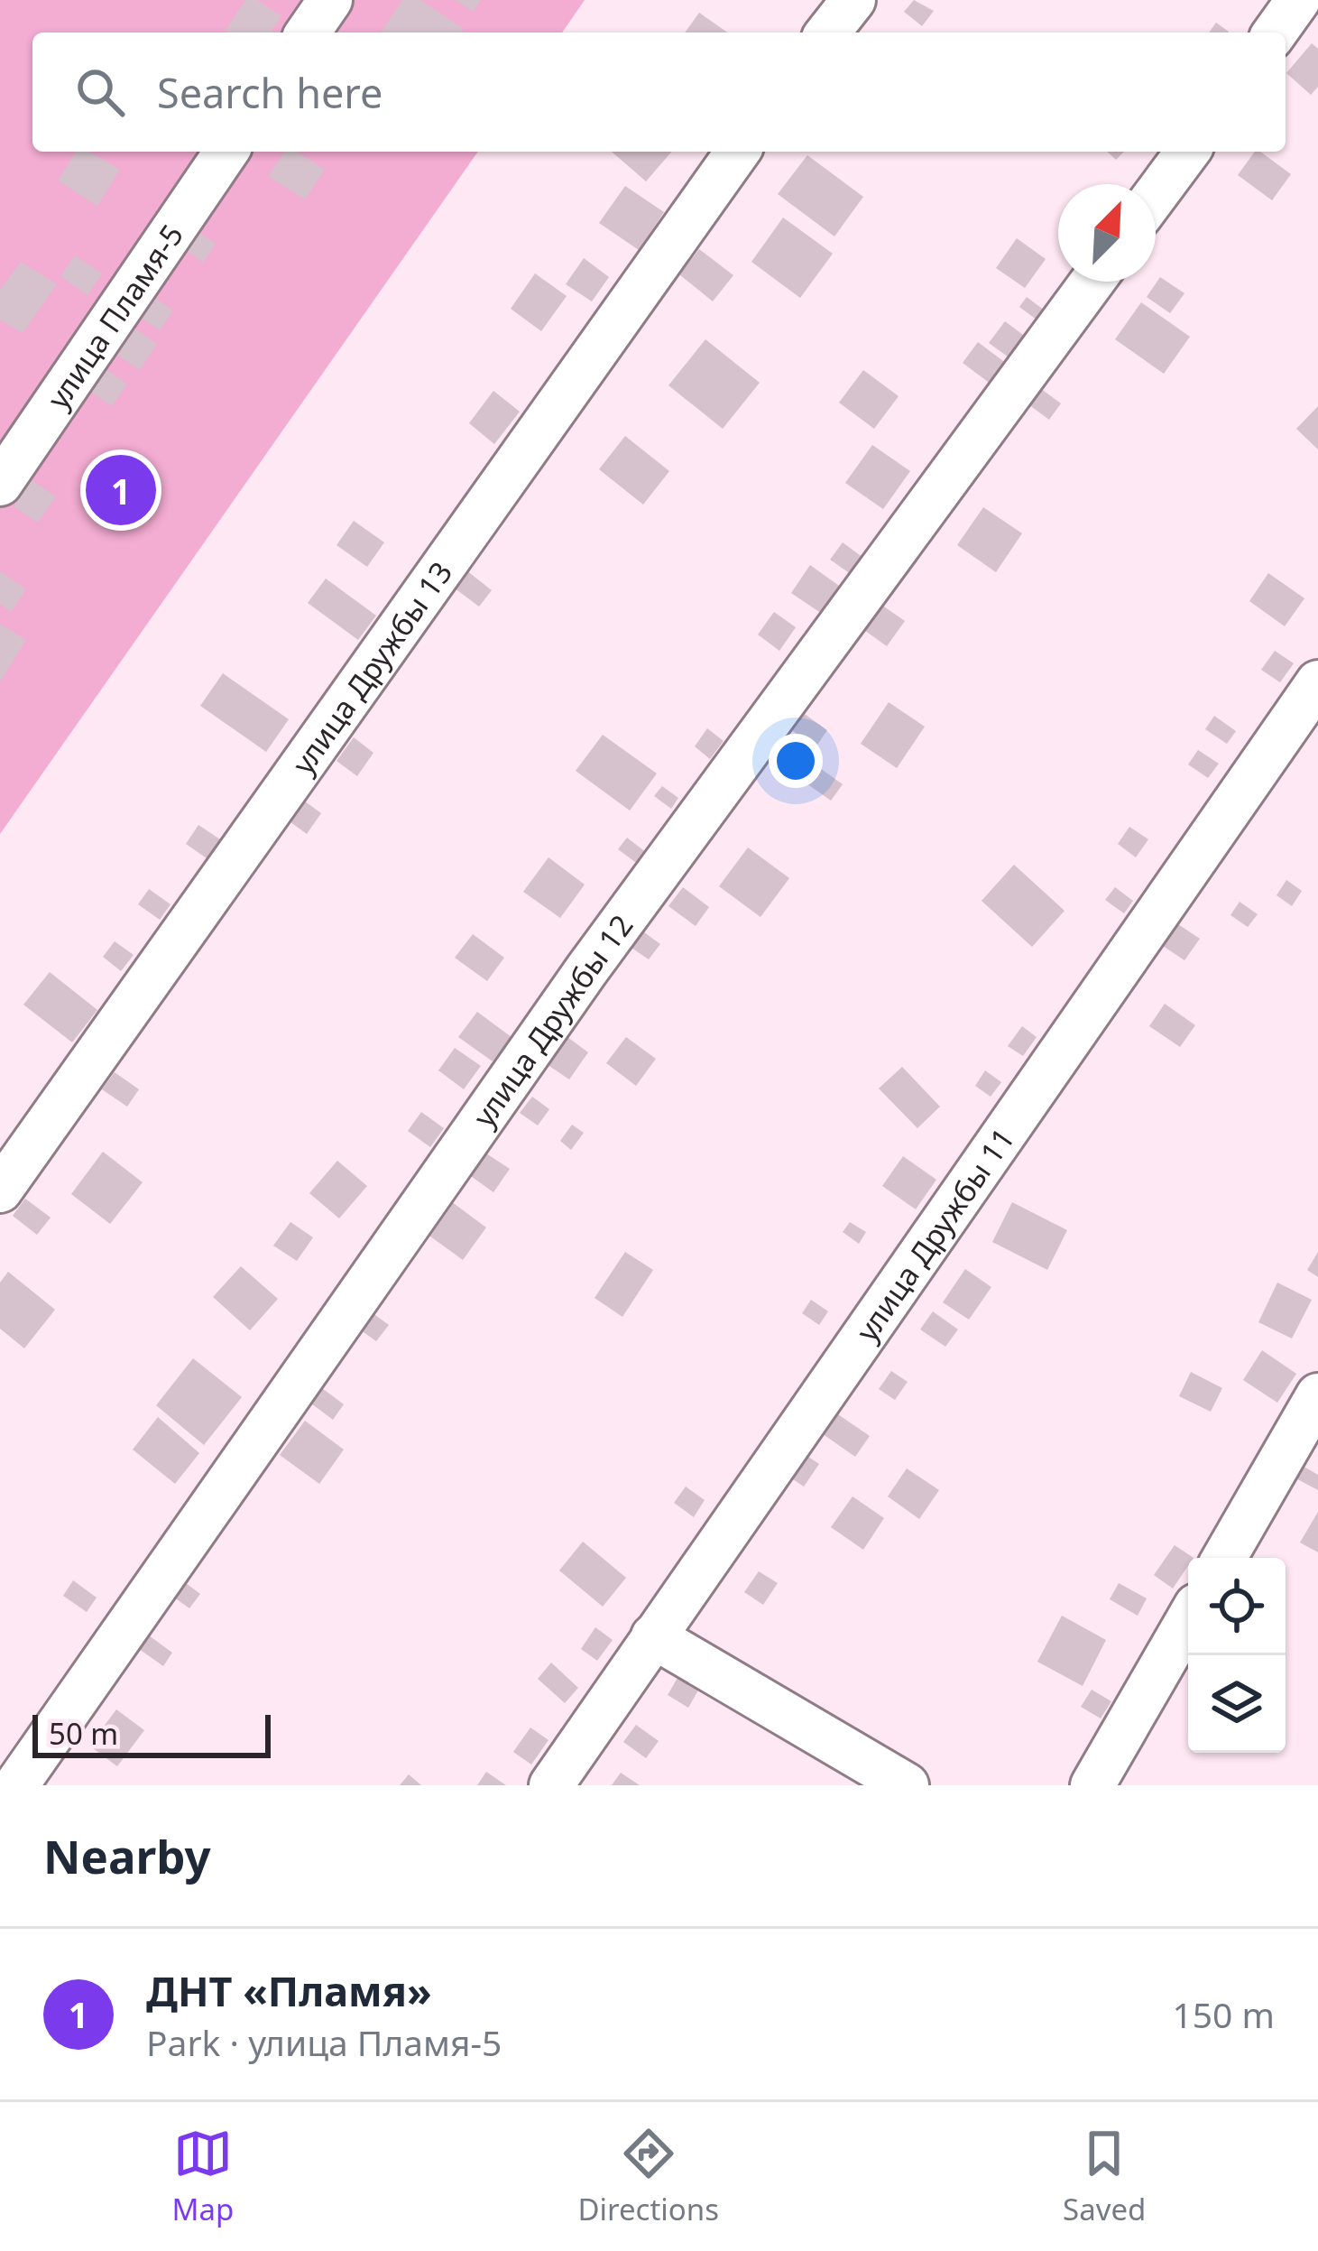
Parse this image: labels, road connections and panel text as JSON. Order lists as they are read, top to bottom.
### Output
{
  "streets": {
    "street": [
      "улица Пламя-5",
      "улица Дружбы 13",
      "улица Дружбы 12",
      "улица Дружбы 11"
    ]
  },
  "scale_bar": "50 m",
  "north": "top right",
  "page": {
    "search": "Search here",
    "pins": "1",
    "scale": "50 m",
    "heading": "Nearby",
    "list": [
      {
        "mark": "1",
        "name": "ДНТ «Пламя»",
        "note": "Park · улица Пламя-5",
        "value": "150 m"
      }
    ],
    "nav": ["Map", "Directions", "Saved"]
  }
}
